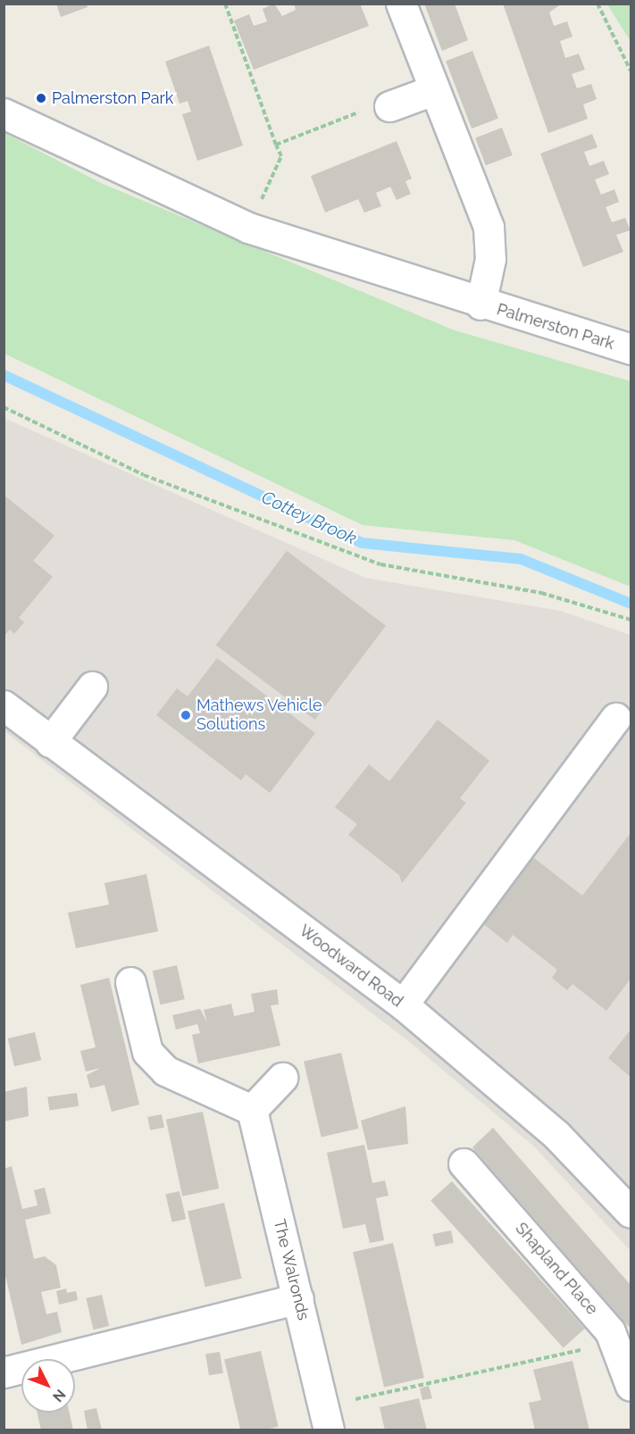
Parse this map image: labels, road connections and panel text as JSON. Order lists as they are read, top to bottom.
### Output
{
  "streets": {
    "street": [
      "Palmerston Park",
      "Woodward Road",
      "Shapland Place",
      "The Walronds"
    ]
  },
  "water": ["Cottey Brook"],
  "places": ["Palmerston Park", "Mathews Vehicle Solutions"],
  "north": "bottom right"
}
